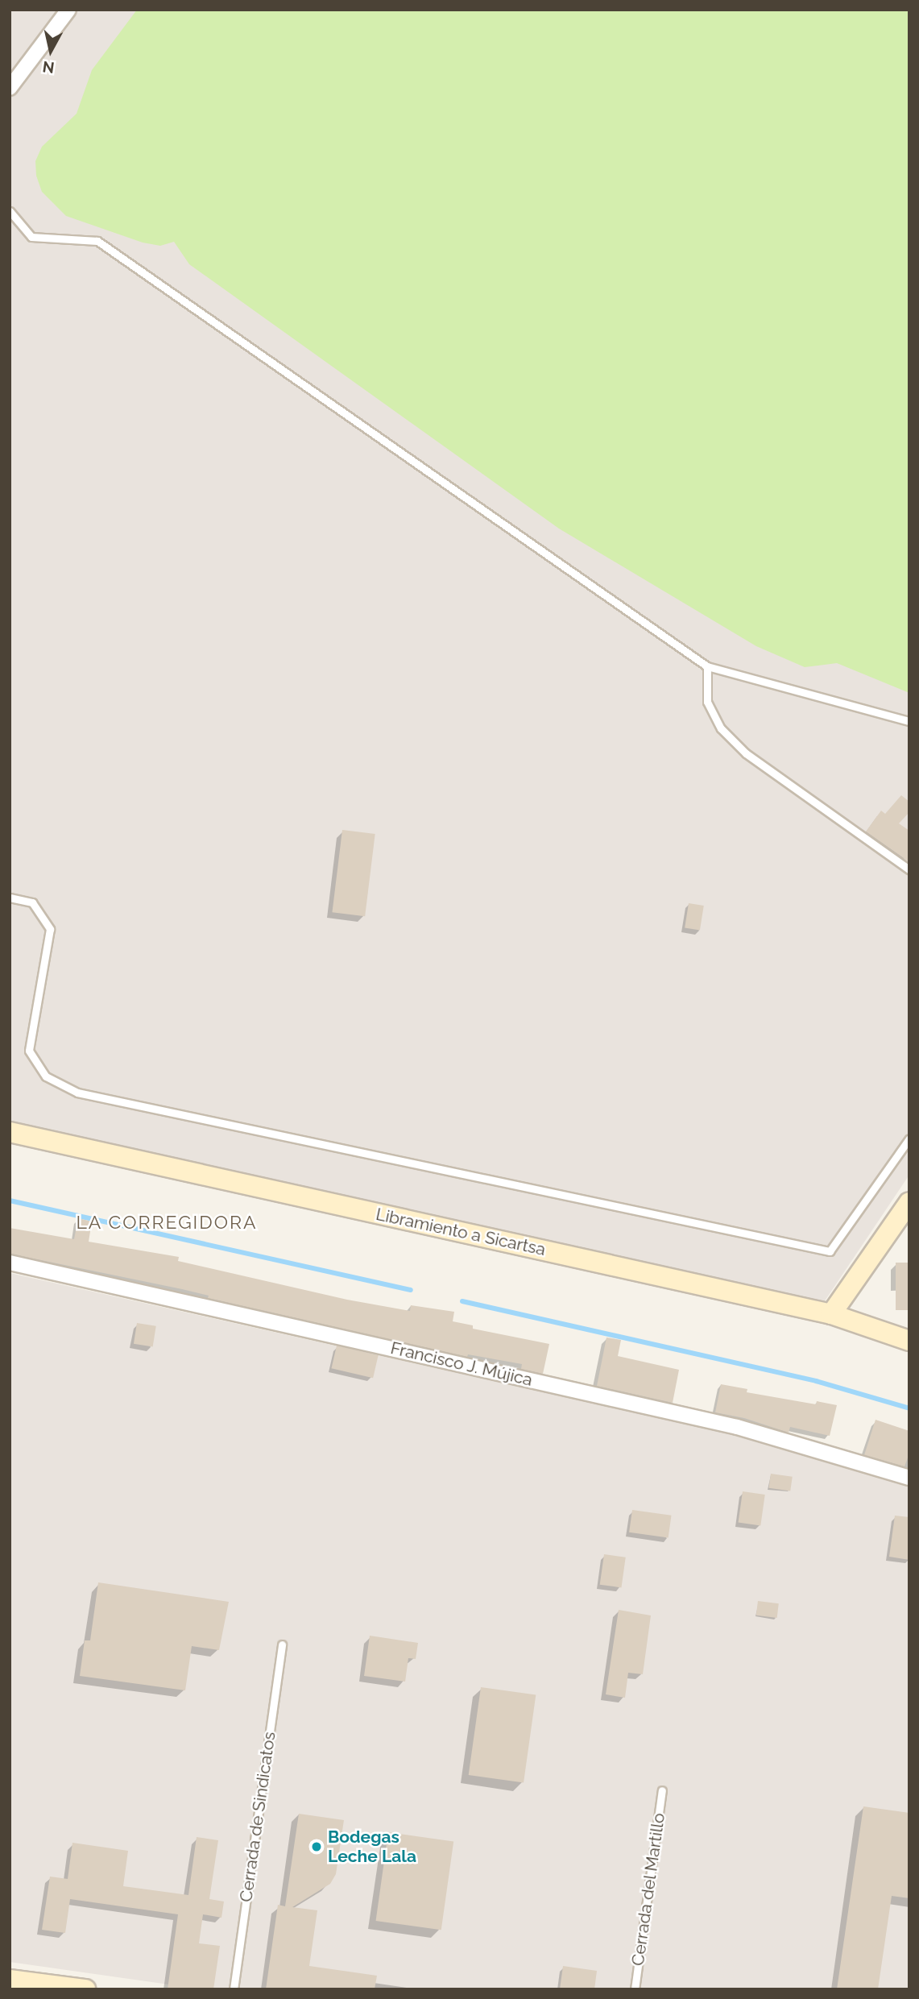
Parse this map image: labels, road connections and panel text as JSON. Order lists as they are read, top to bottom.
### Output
{
  "streets": {
    "main road": ["Libramiento a Sicartsa"],
    "street": ["Francisco J. Mújica"],
    "lane": ["Cerrada de Sindicatos", "Cerrada del Martillo"]
  },
  "districts": ["LA CORREGIDORA"],
  "places": ["Bodegas Leche Lala"],
  "north": "bottom"
}
